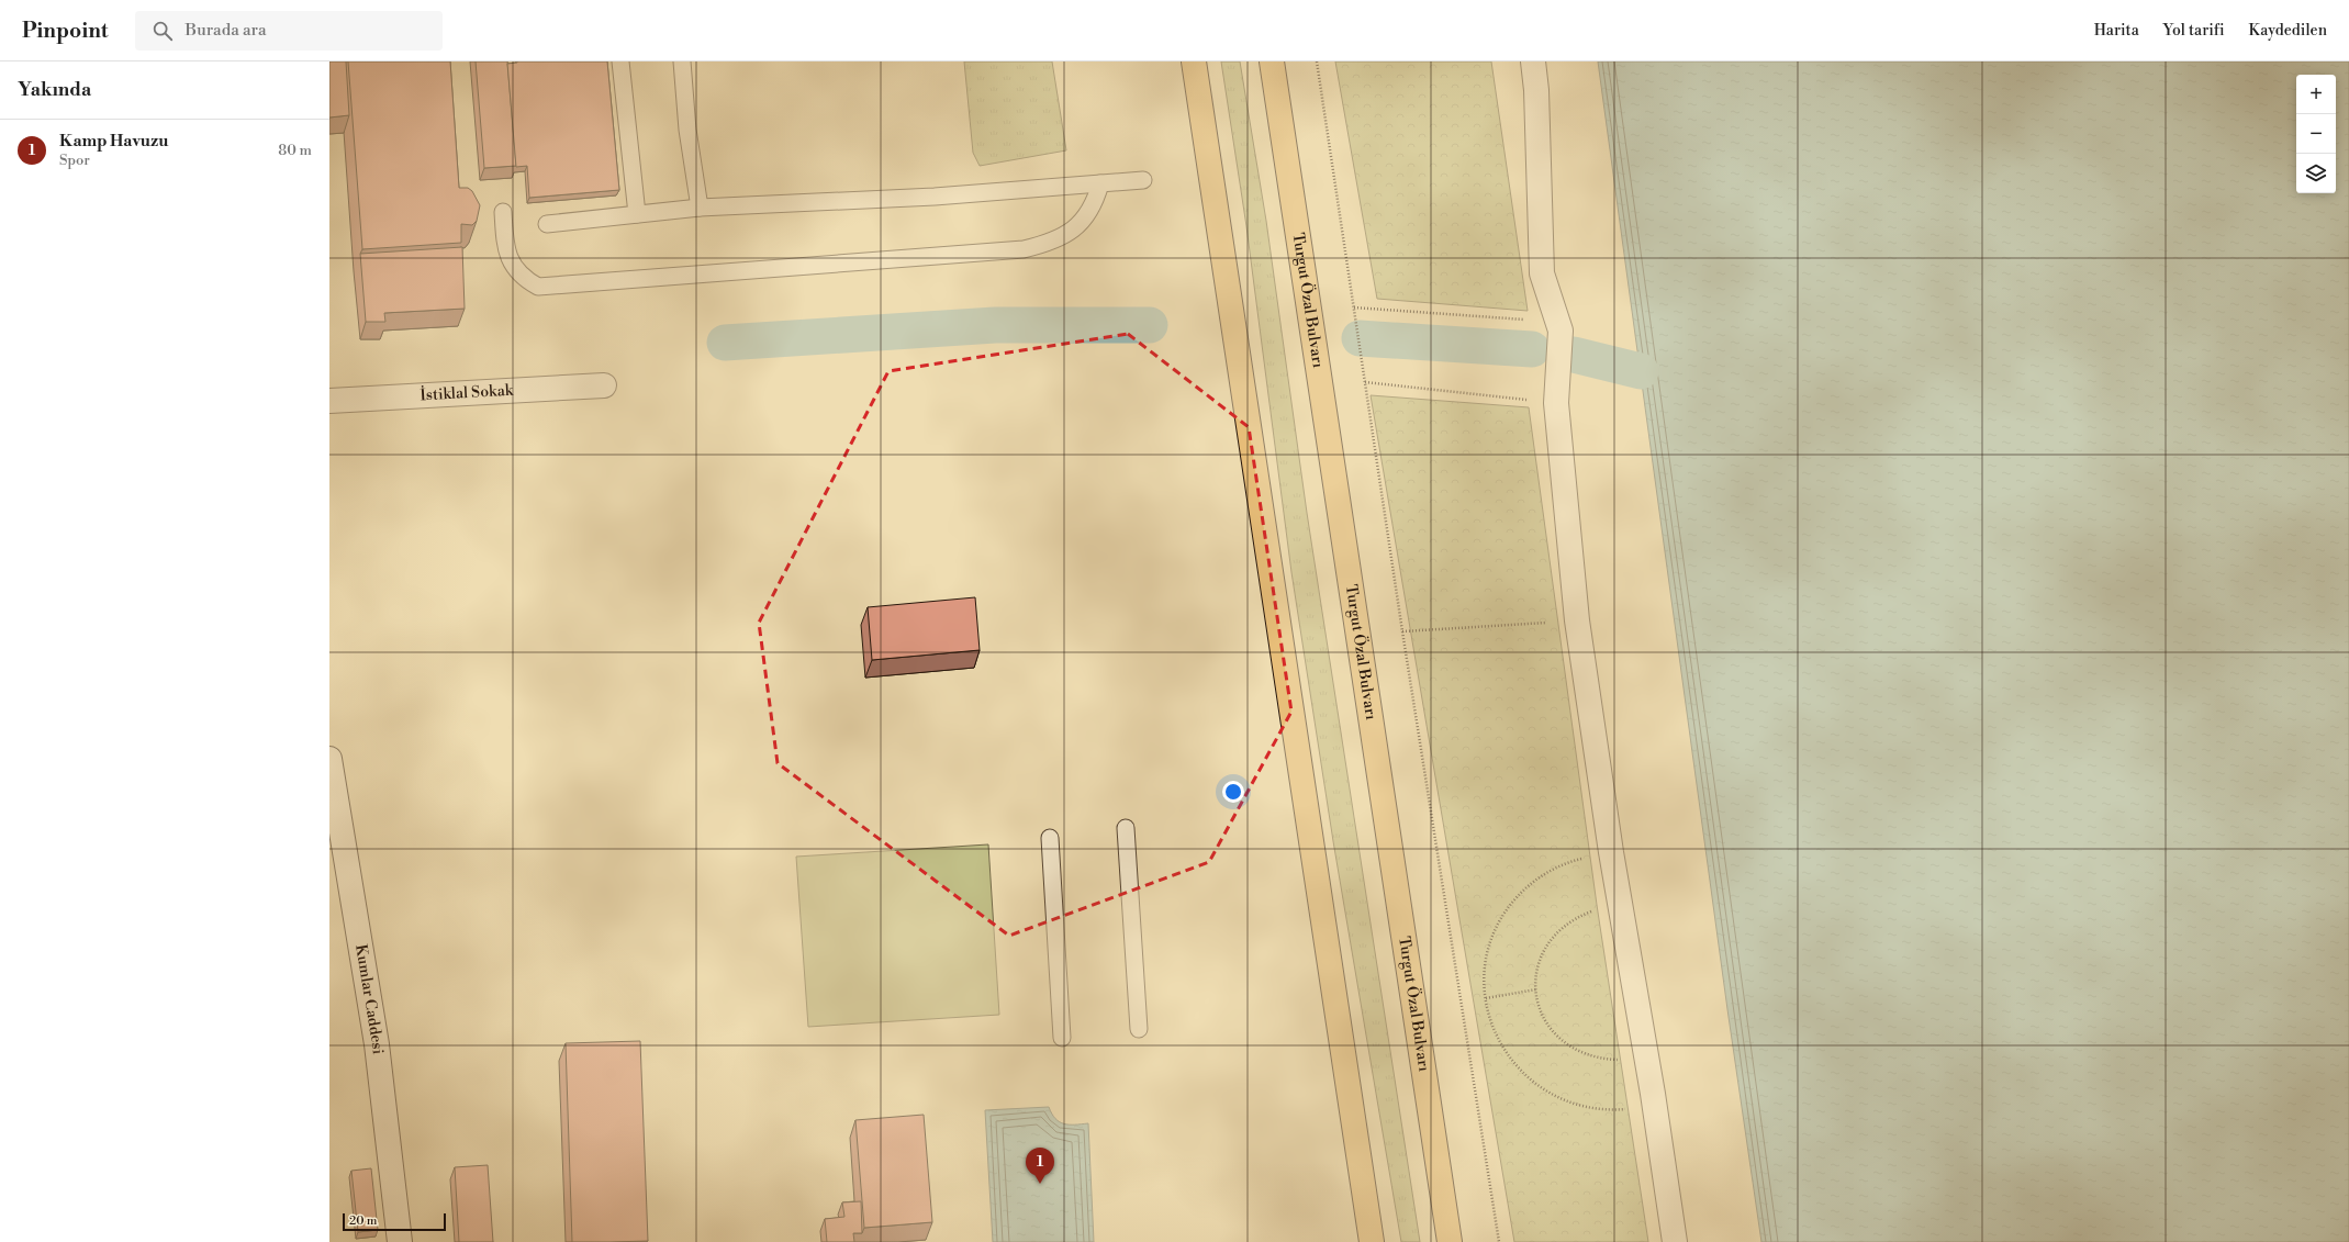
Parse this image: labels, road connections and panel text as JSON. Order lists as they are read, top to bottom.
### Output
{
  "streets": {
    "highway": ["Turgut Özal Bulvarı"],
    "street": ["İstiklal Sokak", "Kumlar Caddesi"]
  },
  "scale_bar": "20 m",
  "page": {
    "header": "Pinpoint",
    "search": "Burada ara",
    "nav": ["Harita", "Yol tarifi", "Kaydedilen"],
    "heading": "Yakında",
    "map_buttons": ["+", "−"],
    "list": [
      {
        "mark": "1",
        "name": "Kamp Havuzu",
        "note": "Spor",
        "value": "80 m"
      }
    ],
    "pins": "1",
    "scale": "20 m"
  }
}
